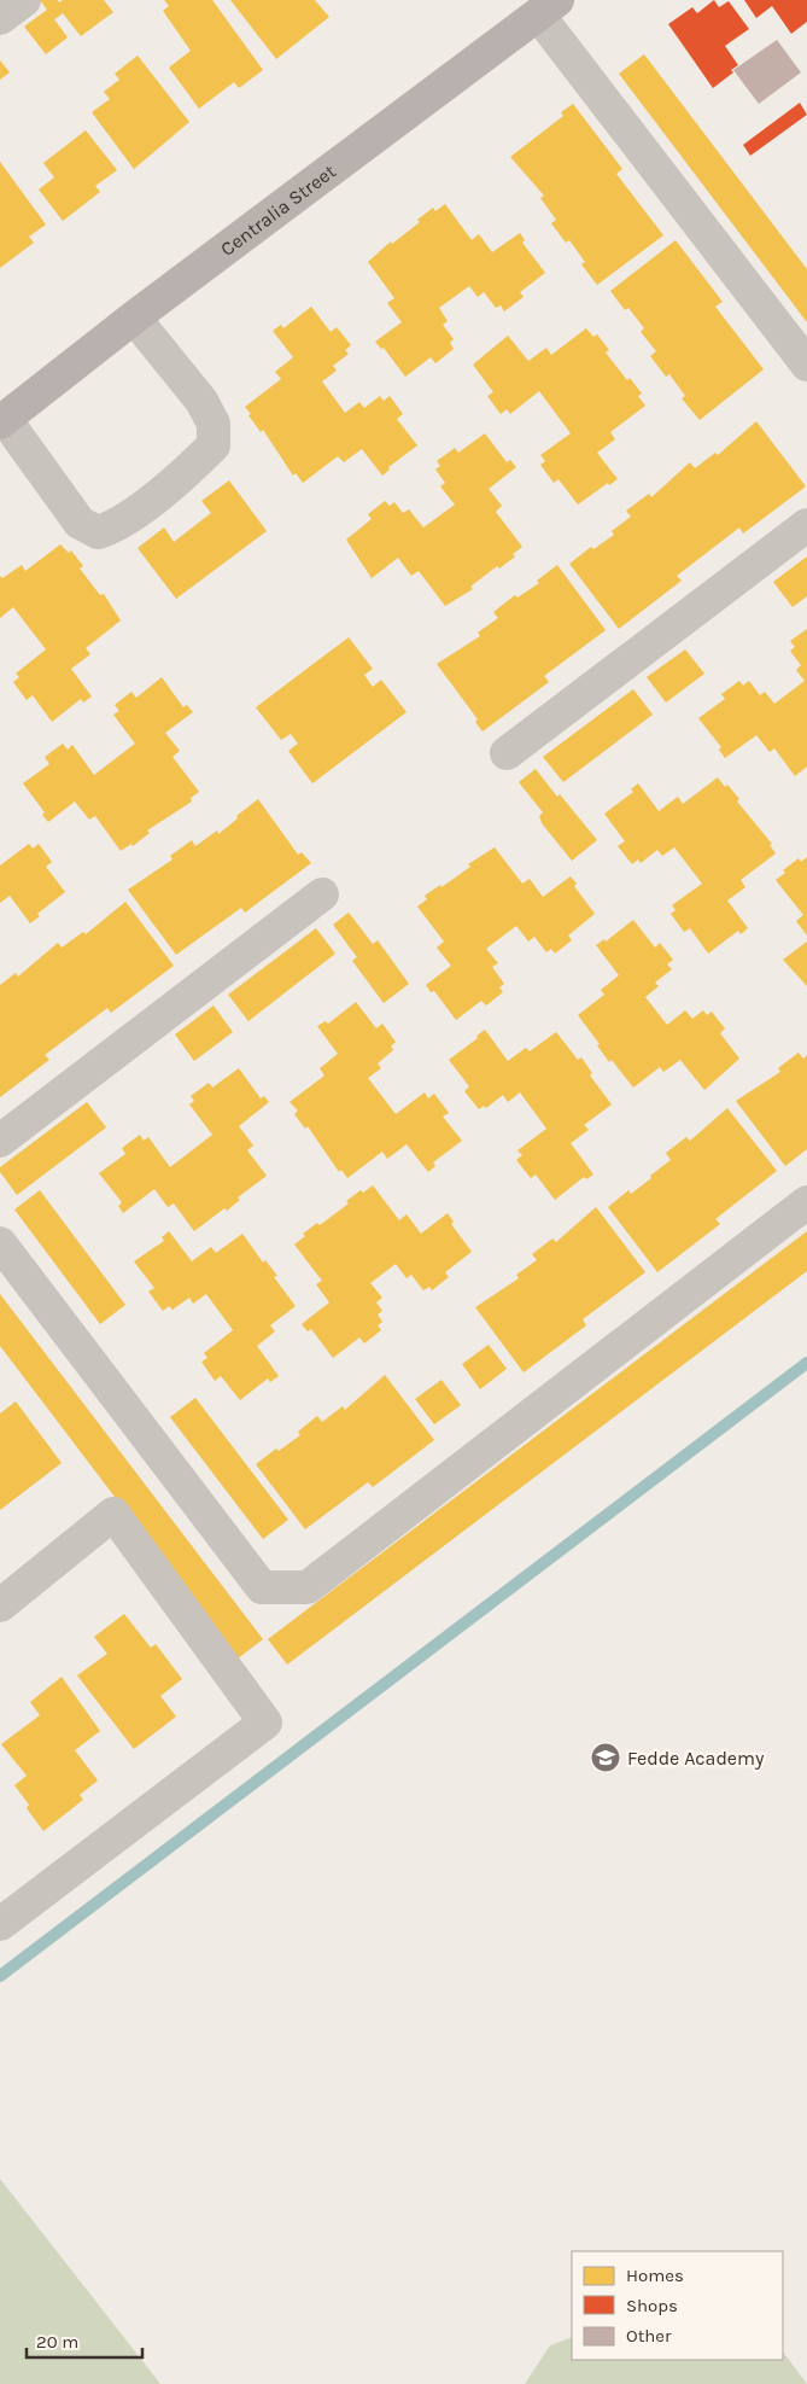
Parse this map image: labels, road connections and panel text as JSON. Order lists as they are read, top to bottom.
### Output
{
  "streets": {
    "main road": ["Centralia Street"]
  },
  "places": {
    "school or university": ["Fedde Academy"]
  },
  "legend": ["Homes", "Shops", "Other"],
  "scale_bar": "20 m"
}
